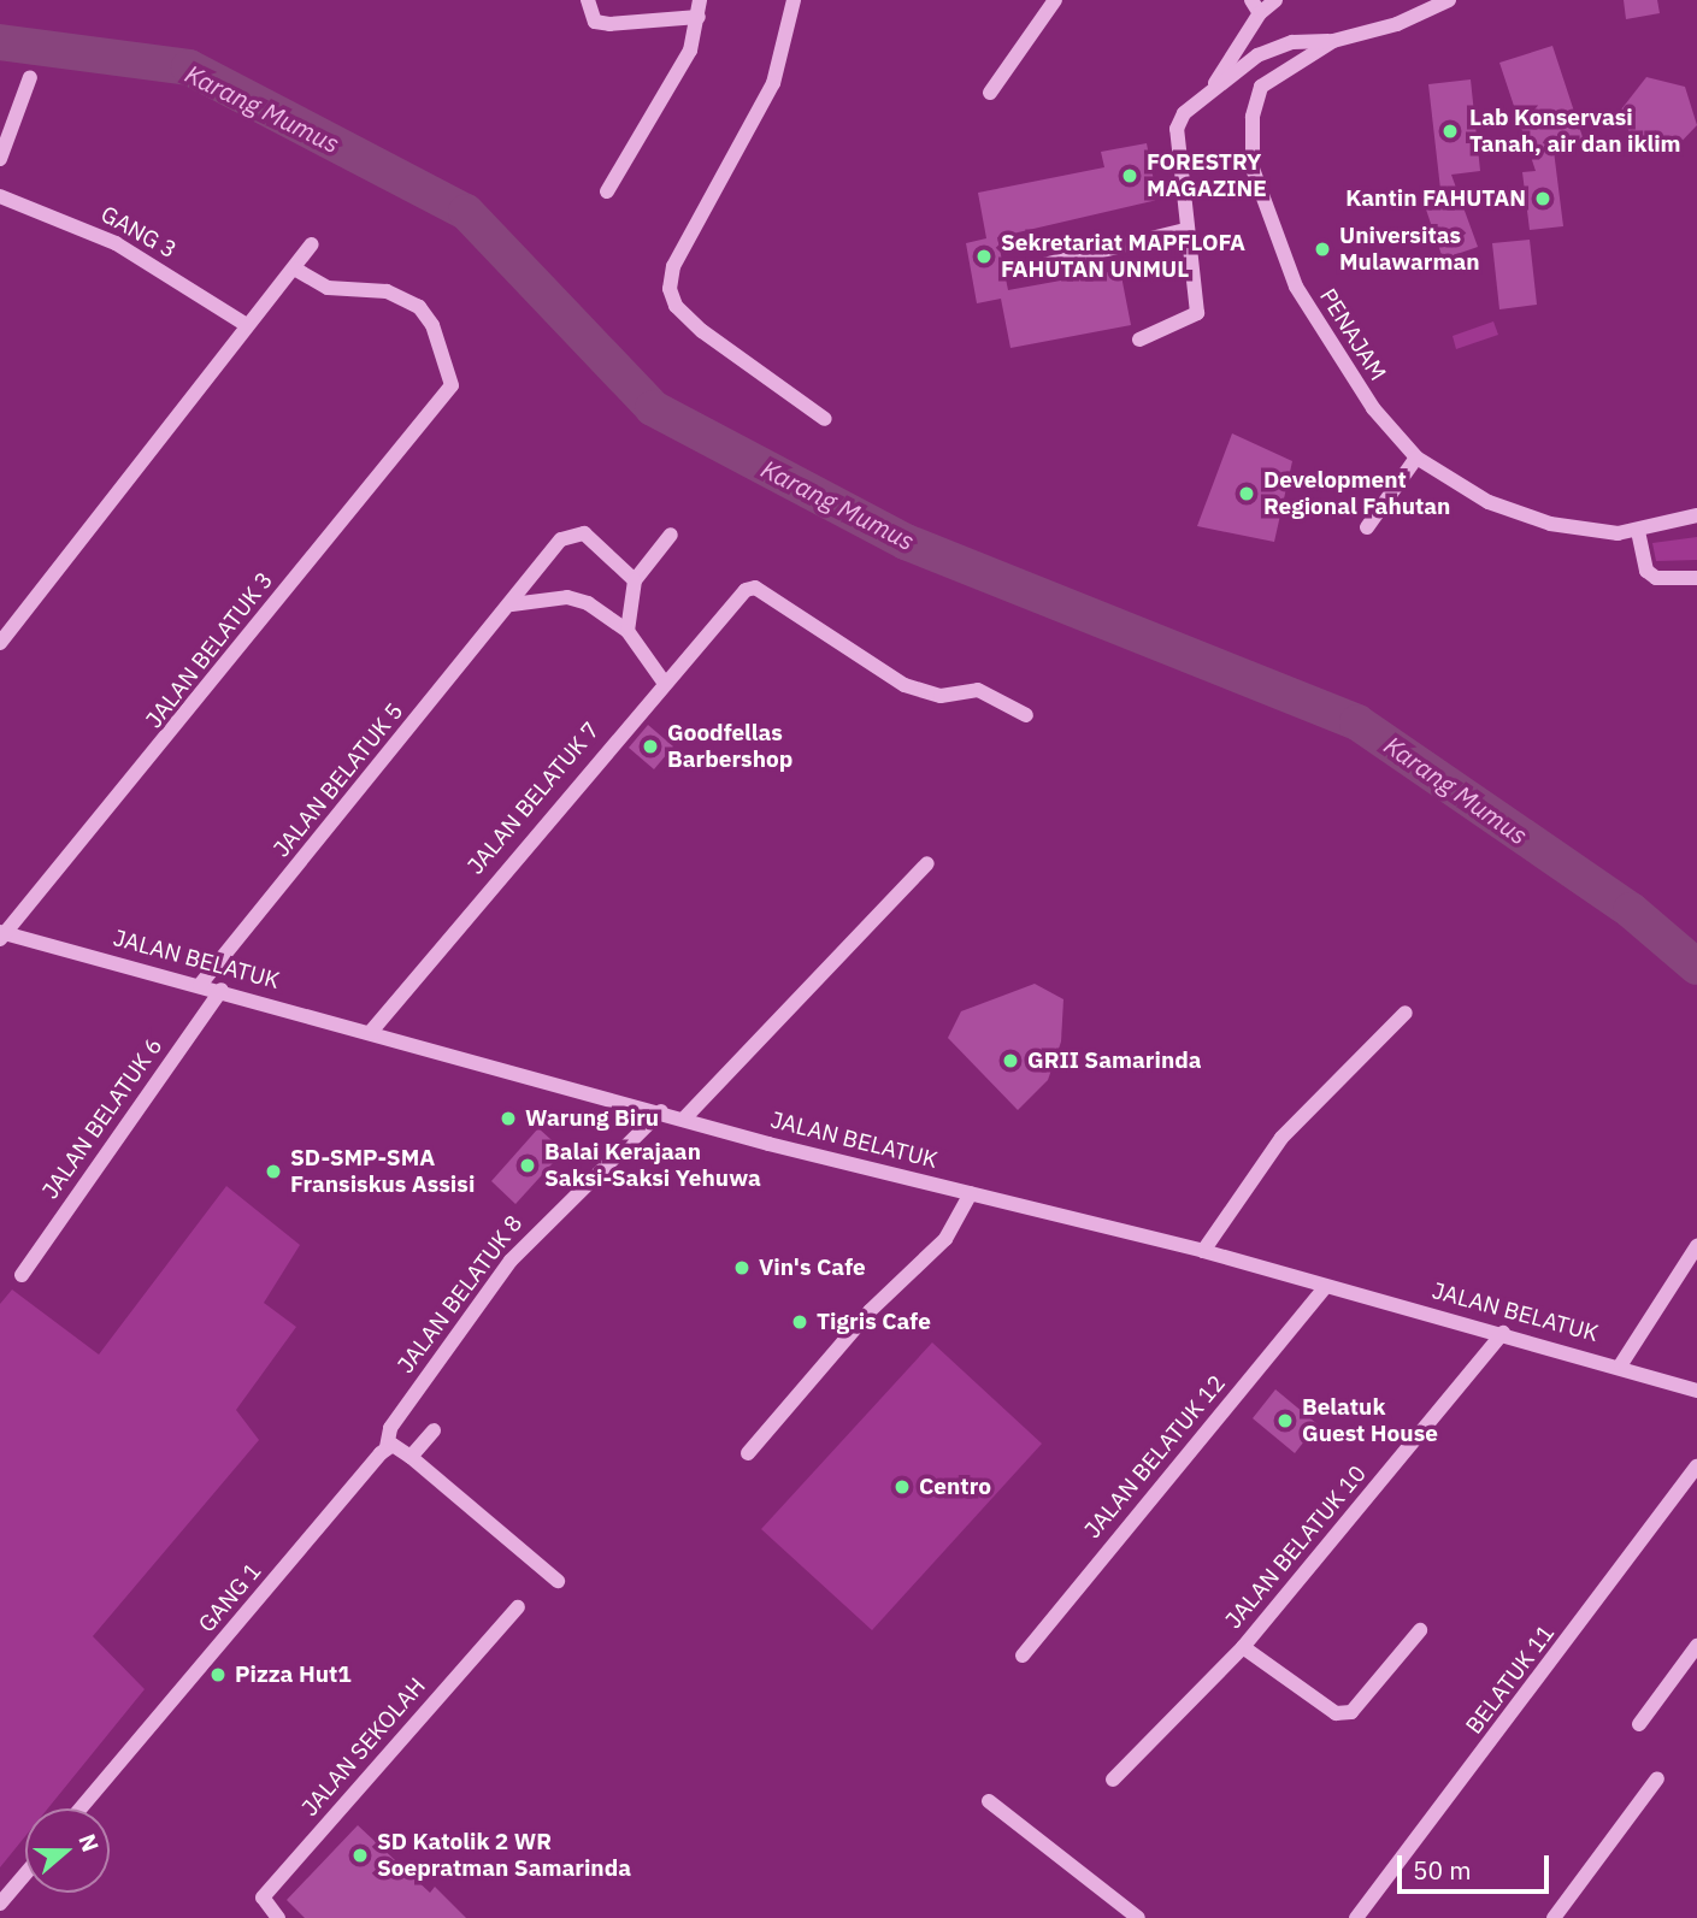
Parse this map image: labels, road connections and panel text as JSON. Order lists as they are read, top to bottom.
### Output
{
  "streets": {
    "street": [
      "GANG 3",
      "PENAJAM",
      "JALAN BELATUK 3",
      "JALAN BELATUK 5",
      "JALAN BELATUK 7",
      "JALAN BELATUK",
      "JALAN BELATUK 6",
      "JALAN BELATUK 8",
      "JALAN BELATUK 12",
      "JALAN BELATUK 10",
      "GANG 1",
      "BELATUK 11",
      "JALAN SEKOLAH"
    ]
  },
  "crossings": [
    ["JALAN BELATUK 3", "JALAN BELATUK"],
    ["JALAN BELATUK 5", "JALAN BELATUK"],
    ["JALAN BELATUK 7", "JALAN BELATUK"],
    ["JALAN BELATUK", "JALAN BELATUK 6"],
    ["JALAN BELATUK", "JALAN BELATUK 8"],
    ["JALAN BELATUK", "JALAN BELATUK 12"],
    ["JALAN BELATUK", "JALAN BELATUK 10"],
    ["JALAN BELATUK 8", "GANG 1"]
  ],
  "water": ["Karang Mumus"],
  "places": [
    "Lab Konservasi Tanah, air dan iklim",
    "FORESTRY MAGAZINE",
    "Kantin FAHUTAN",
    "Universitas Mulawarman",
    "Sekretariat MAPFLOFA FAHUTAN UNMUL",
    "Development Regional Fahutan",
    "Goodfellas Barbershop",
    "GRII Samarinda",
    "Warung Biru",
    "Balai Kerajaan Saksi-Saksi Yehuwa",
    "SD-SMP-SMA Fransiskus Assisi",
    "Vin's Cafe",
    "Tigris Cafe",
    "Belatuk Guest House",
    "Centro",
    "Pizza Hut1",
    "SD Katolik 2 WR Soepratman Samarinda"
  ],
  "scale_bar": "50 m",
  "north": "right"
}
